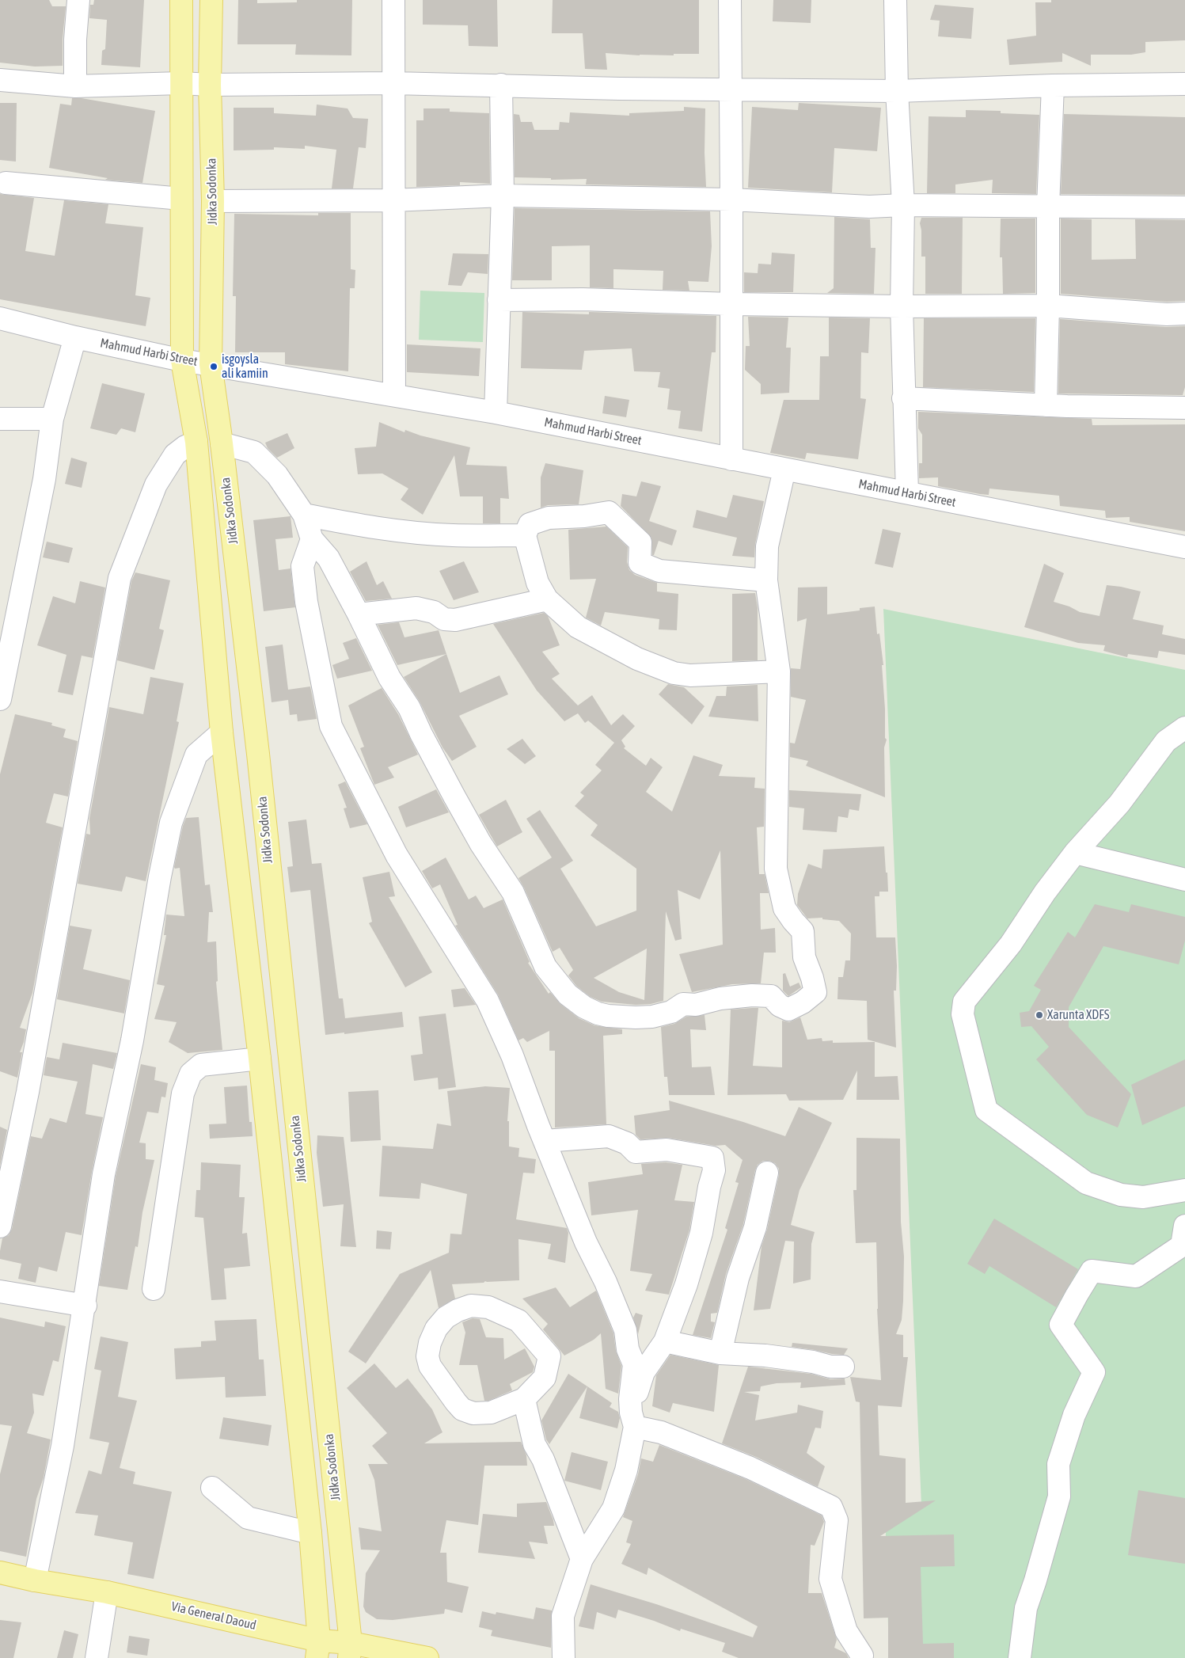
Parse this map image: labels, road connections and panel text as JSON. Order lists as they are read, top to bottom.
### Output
{
  "streets": {
    "main road": ["Jidka Sodonka", "Via General Daoud"],
    "street": ["Mahmud Harbi Street"]
  },
  "crossings": [
    ["Jidka Sodonka", "Mahmud Harbi Street"],
    ["Jidka Sodonka", "Via General Daoud"]
  ],
  "places": ["isgoysla ali kamiin", "Xarunta XDFS"]
}
